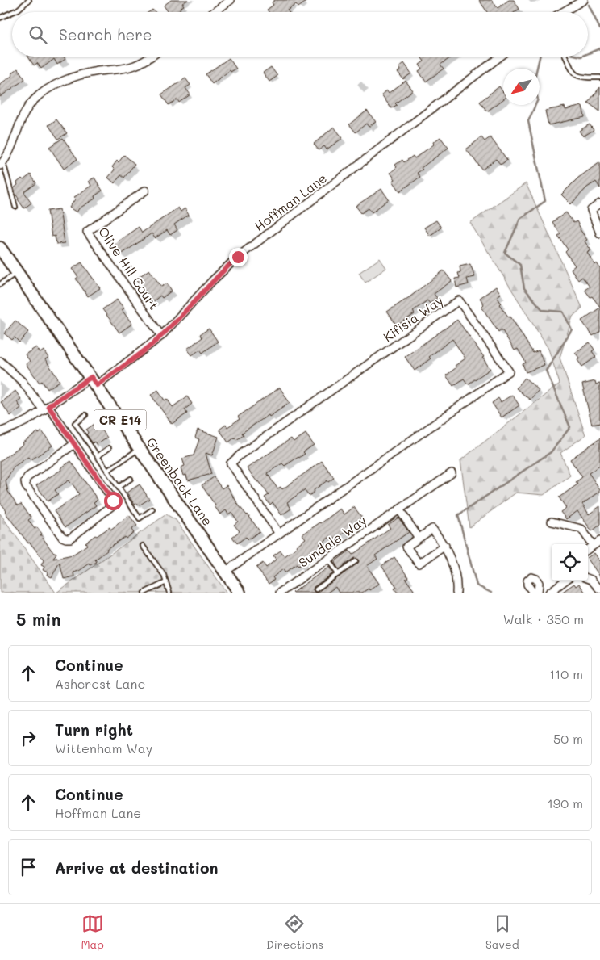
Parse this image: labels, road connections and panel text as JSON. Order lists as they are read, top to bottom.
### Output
{
  "streets": {
    "main road": ["CR E14", "Greenback Lane"],
    "street": [
      "Hoffman Lane",
      "Olive Hill Court",
      "Kifisia Way",
      "Sundale Way"
    ]
  },
  "crossings": [
    ["Hoffman Lane", "Olive Hill Court"],
    ["Hoffman Lane", "Greenback Lane"],
    ["Kifisia Way", "Greenback Lane"]
  ],
  "north": "bottom left",
  "page": {
    "search": "Search here",
    "heading": ["5 min", "Walk · 350 m"],
    "list": [
      ["Continue", "Ashcrest Lane", "110 m"],
      ["Turn right", "Wittenham Way", "50 m"],
      ["Continue", "Hoffman Lane", "190 m"],
      "Arrive at destination"
    ],
    "nav": ["Map", "Directions", "Saved"]
  }
}
